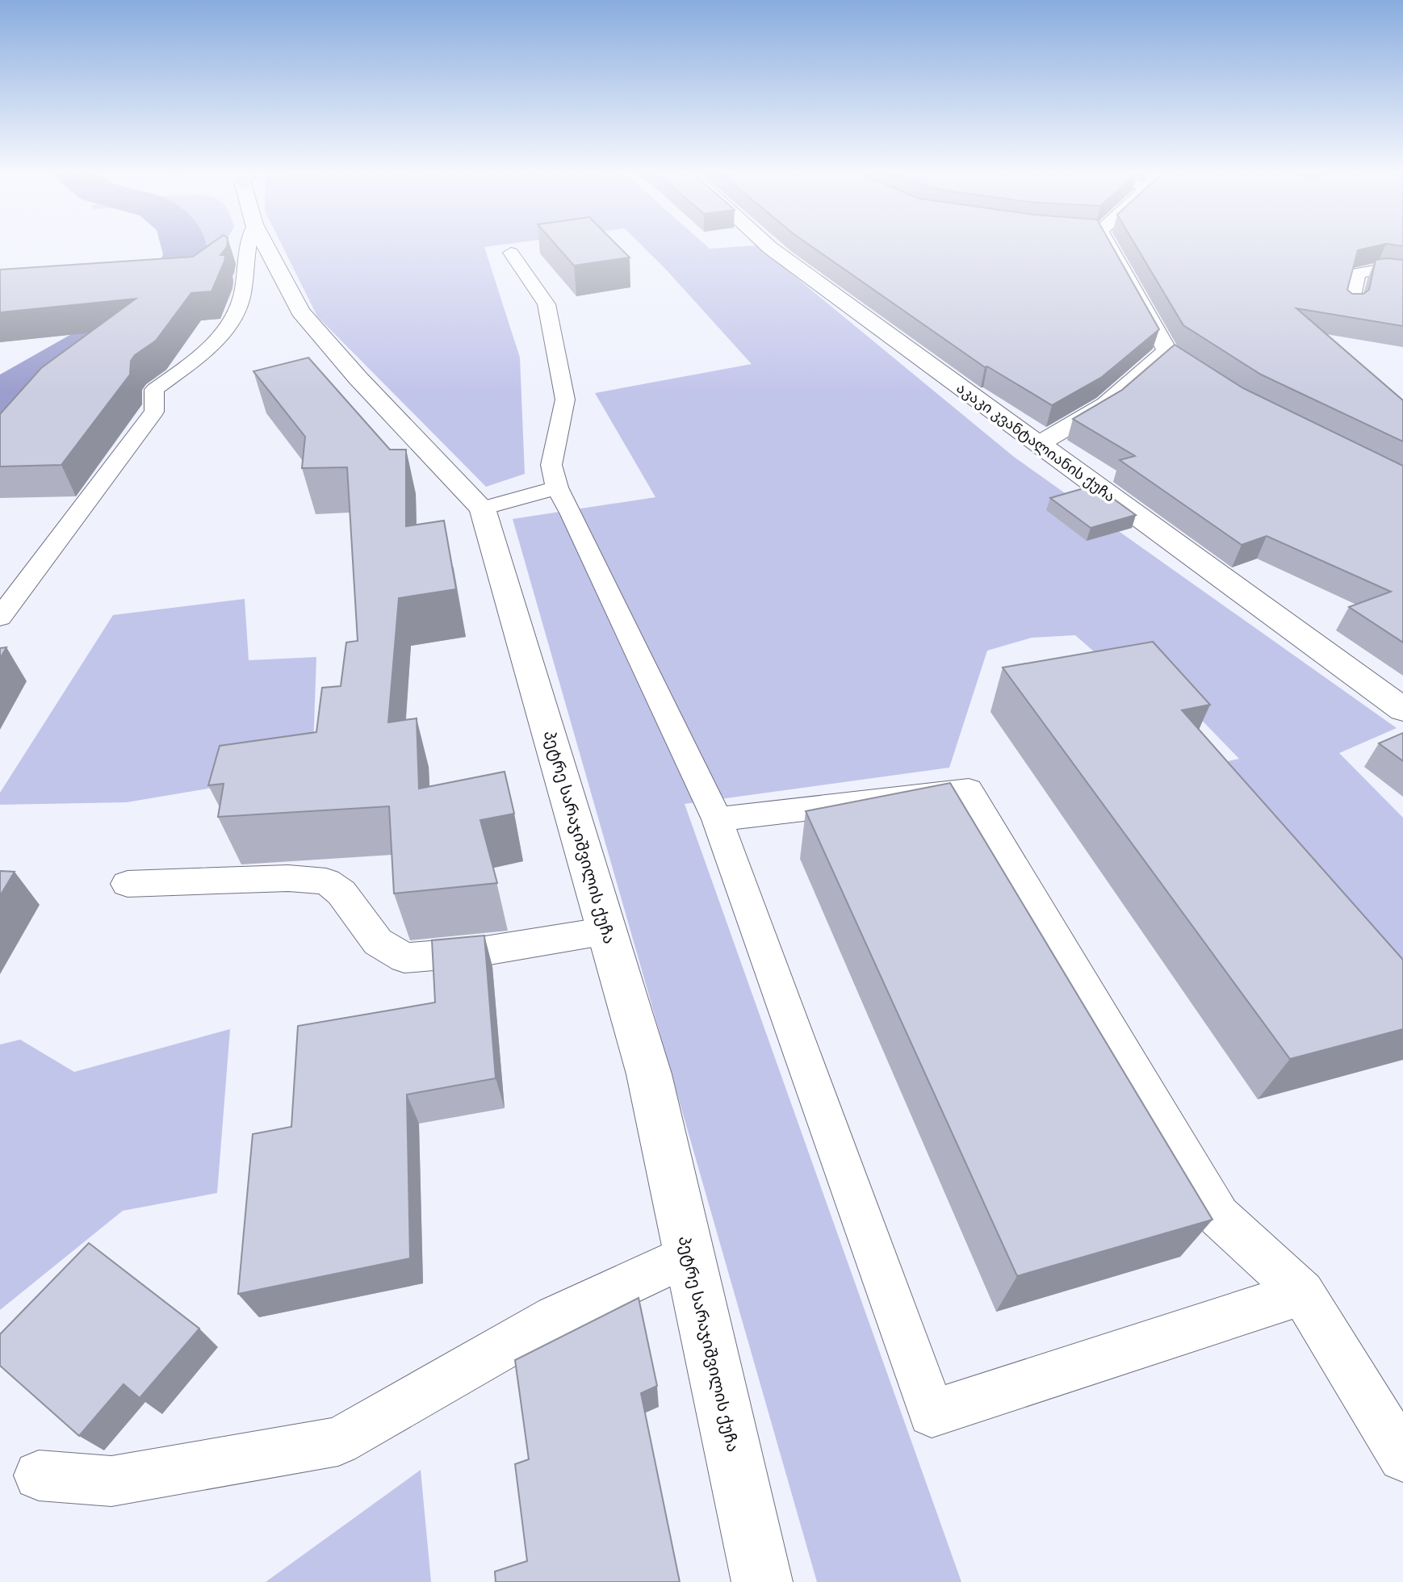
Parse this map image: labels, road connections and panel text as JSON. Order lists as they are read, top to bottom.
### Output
{
  "streets": {
    "street": ["აკაკი კვანტალიანის ქუჩა", "პეტრე სარაჯიშვილის ქუჩა"]
  }
}
